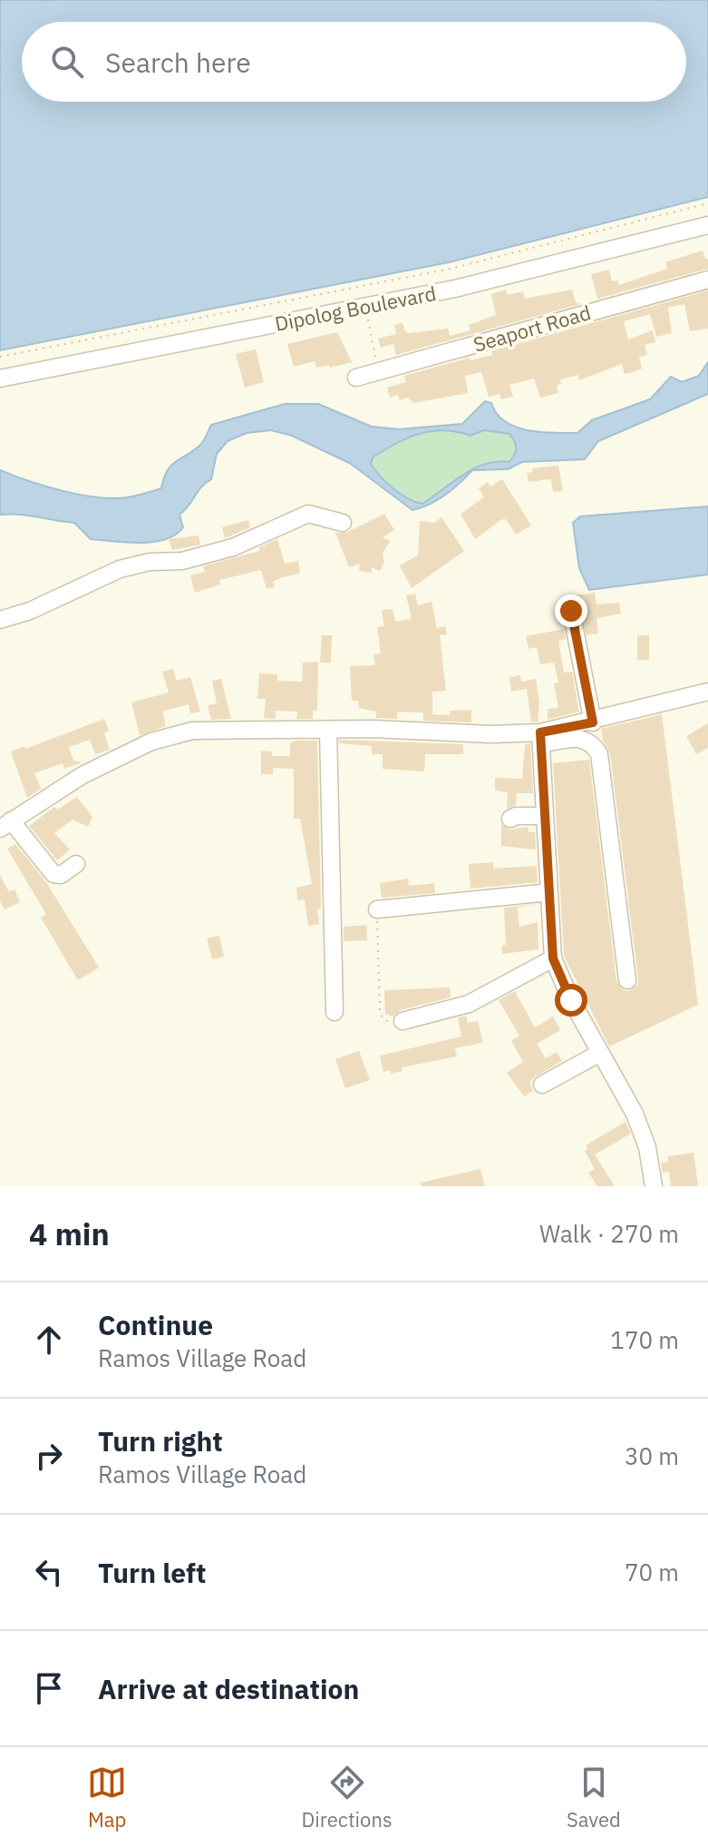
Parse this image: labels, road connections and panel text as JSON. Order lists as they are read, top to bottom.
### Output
{
  "streets": {
    "street": ["Dipolog Boulevard", "Seaport Road"]
  },
  "page": {
    "search": "Search here",
    "heading": ["4 min", "Walk · 270 m"],
    "list": [
      ["Continue", "Ramos Village Road", "170 m"],
      ["Turn right", "Ramos Village Road", "30 m"],
      ["Turn left", "70 m"],
      "Arrive at destination"
    ],
    "nav": ["Map", "Directions", "Saved"]
  }
}
